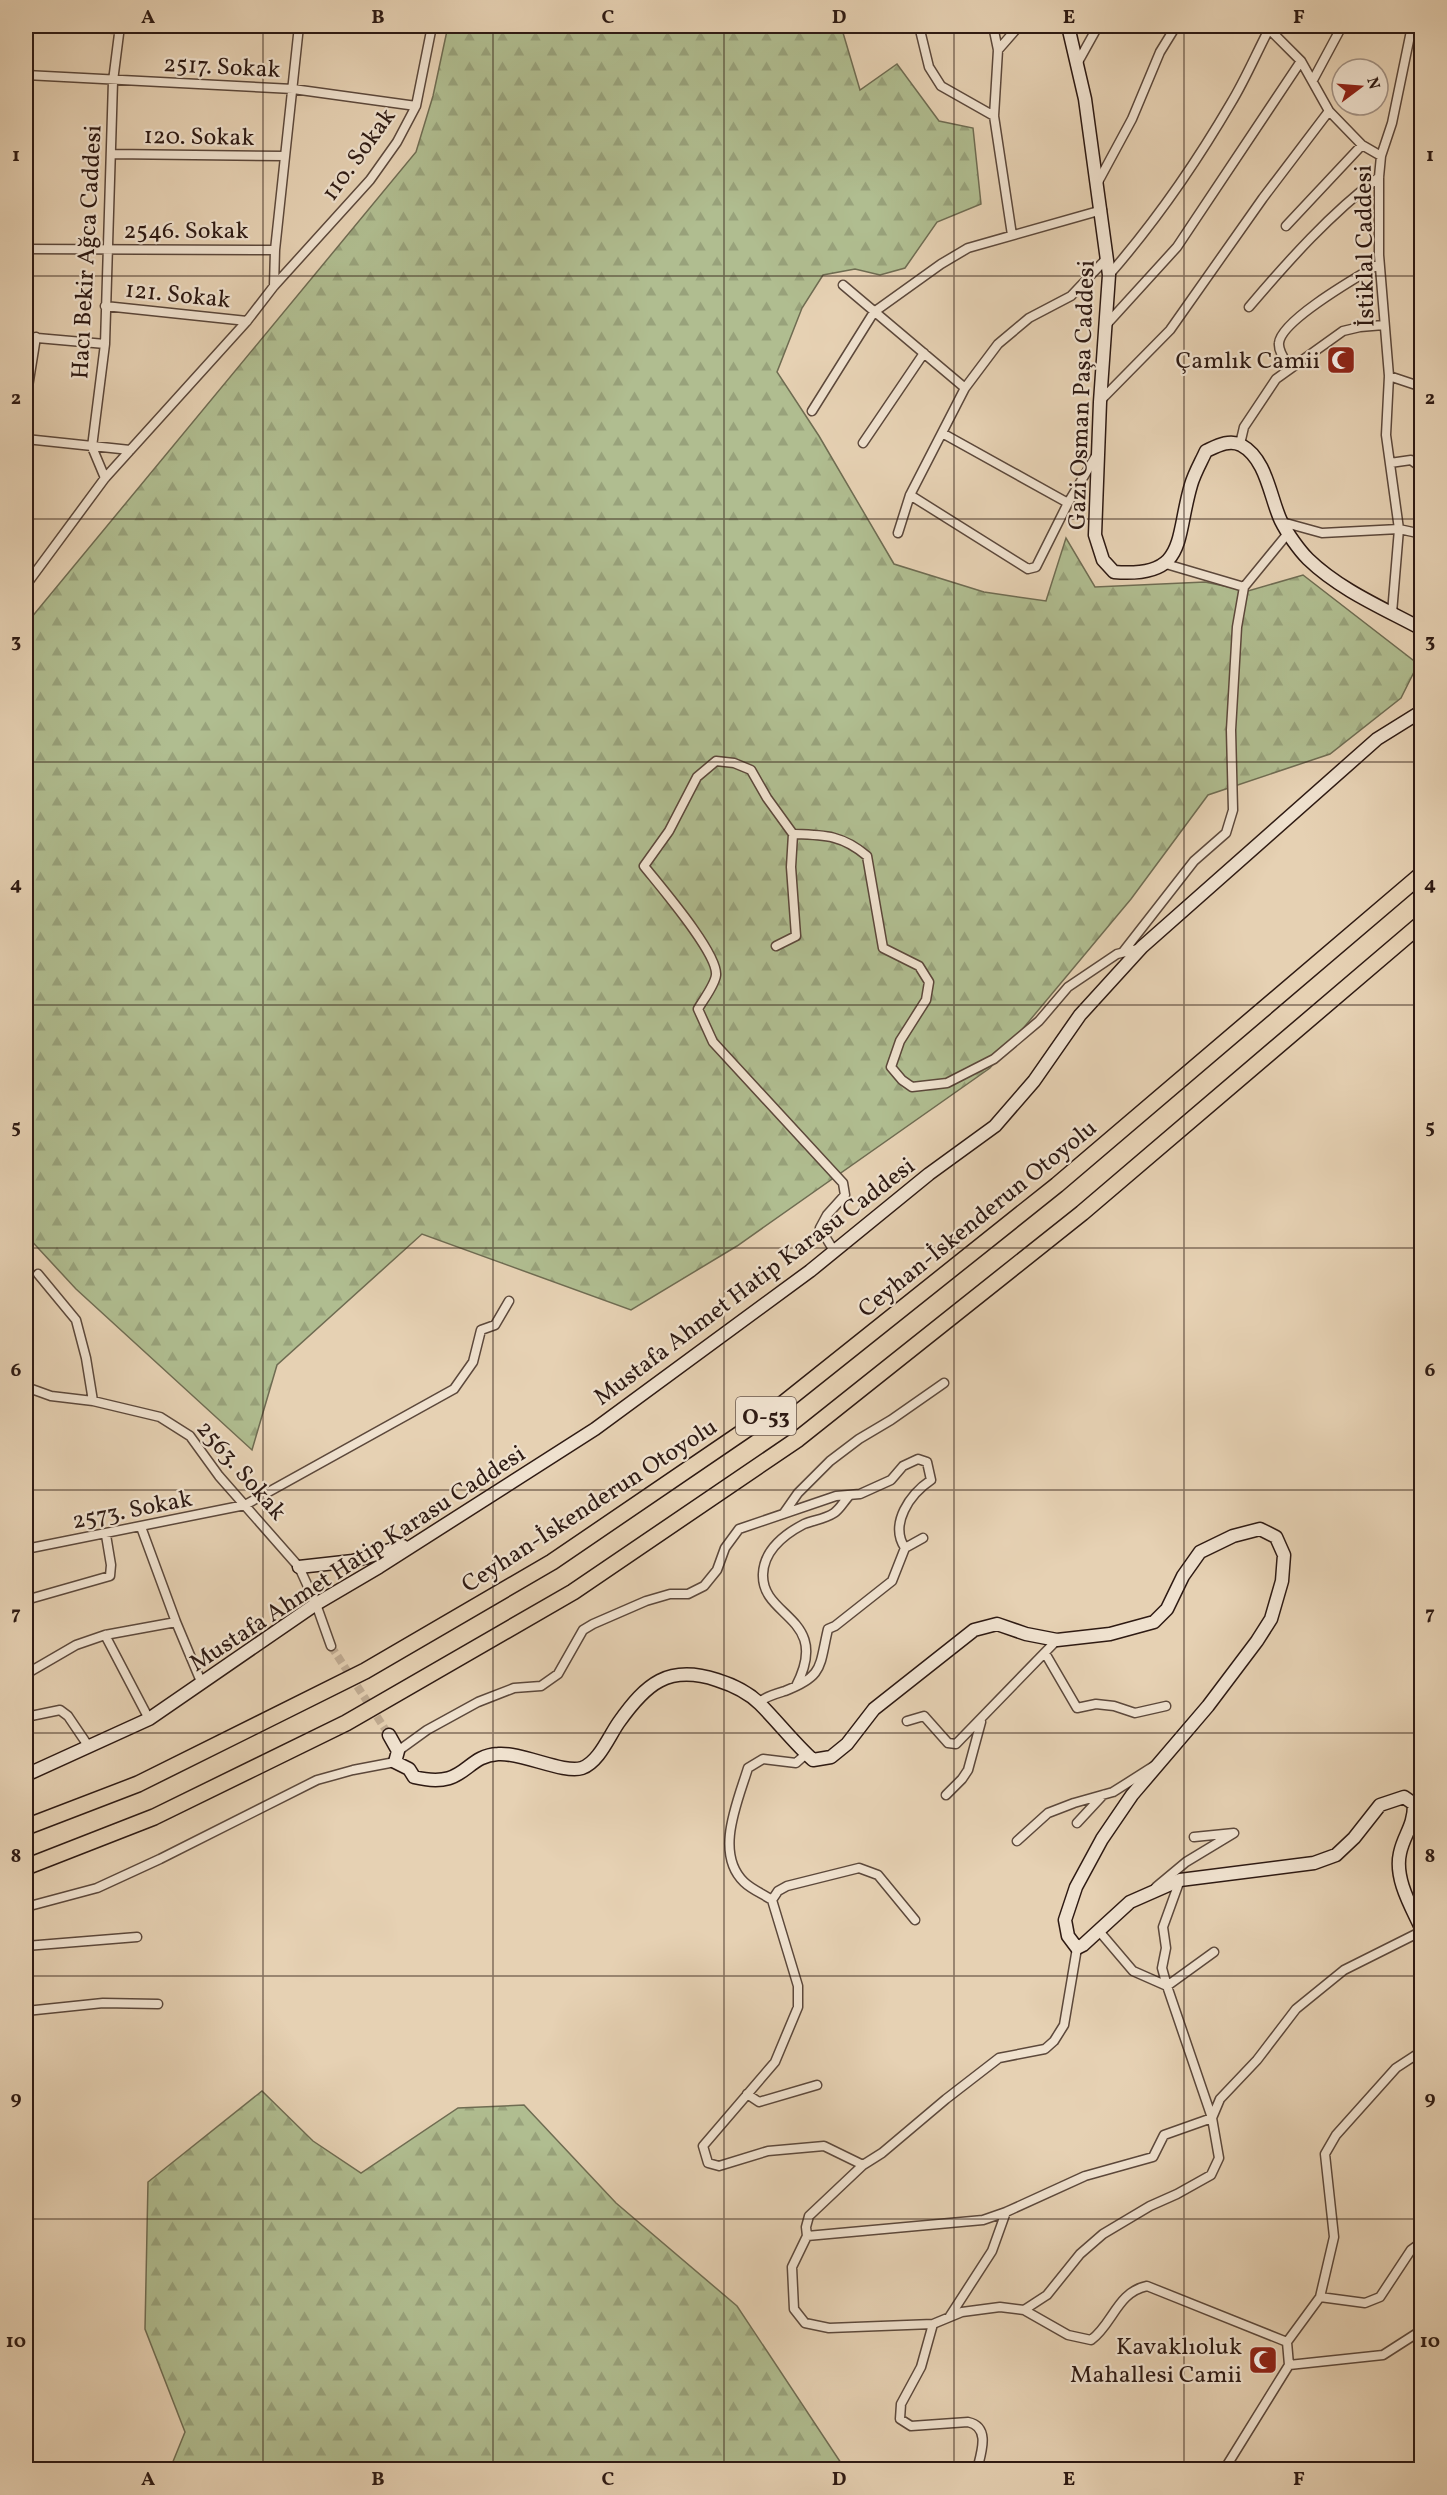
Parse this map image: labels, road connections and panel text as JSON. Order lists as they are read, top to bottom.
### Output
{
  "streets": {
    "highway": ["Ceyhan-İskenderun Otoyolu", "O-53"],
    "street": [
      "2517. Sokak",
      "120. Sokak",
      "110. Sokak",
      "2546. Sokak",
      "İstiklal Caddesi",
      "Hacı Bekir Ağca Caddesi",
      "121. Sokak",
      "Gazi Osman Paşa Caddesi",
      "Mustafa Ahmet Hatip Karasu Caddesi",
      "2563. Sokak",
      "2573. Sokak"
    ]
  },
  "crossings": [
    ["2517. Sokak", "110. Sokak"],
    ["2517. Sokak", "Hacı Bekir Ağca Caddesi"],
    ["120. Sokak", "Hacı Bekir Ağca Caddesi"],
    ["110. Sokak", "Hacı Bekir Ağca Caddesi"],
    ["110. Sokak", "121. Sokak"],
    ["2546. Sokak", "Hacı Bekir Ağca Caddesi"],
    ["Hacı Bekir Ağca Caddesi", "121. Sokak"],
    ["Mustafa Ahmet Hatip Karasu Caddesi", "2563. Sokak"],
    ["2563. Sokak", "2573. Sokak"]
  ],
  "places": {
    "mosque": ["Çamlık Camii", "Kavaklıoluk Mahallesi Camii"]
  },
  "north": "right",
  "grid": {
    "columns": [
      "A",
      "B",
      "C",
      "D",
      "E",
      "F"
    ],
    "rows": [
      "1",
      "2",
      "3",
      "4",
      "5",
      "6",
      "7",
      "8",
      "9",
      "10"
    ]
  }
}
